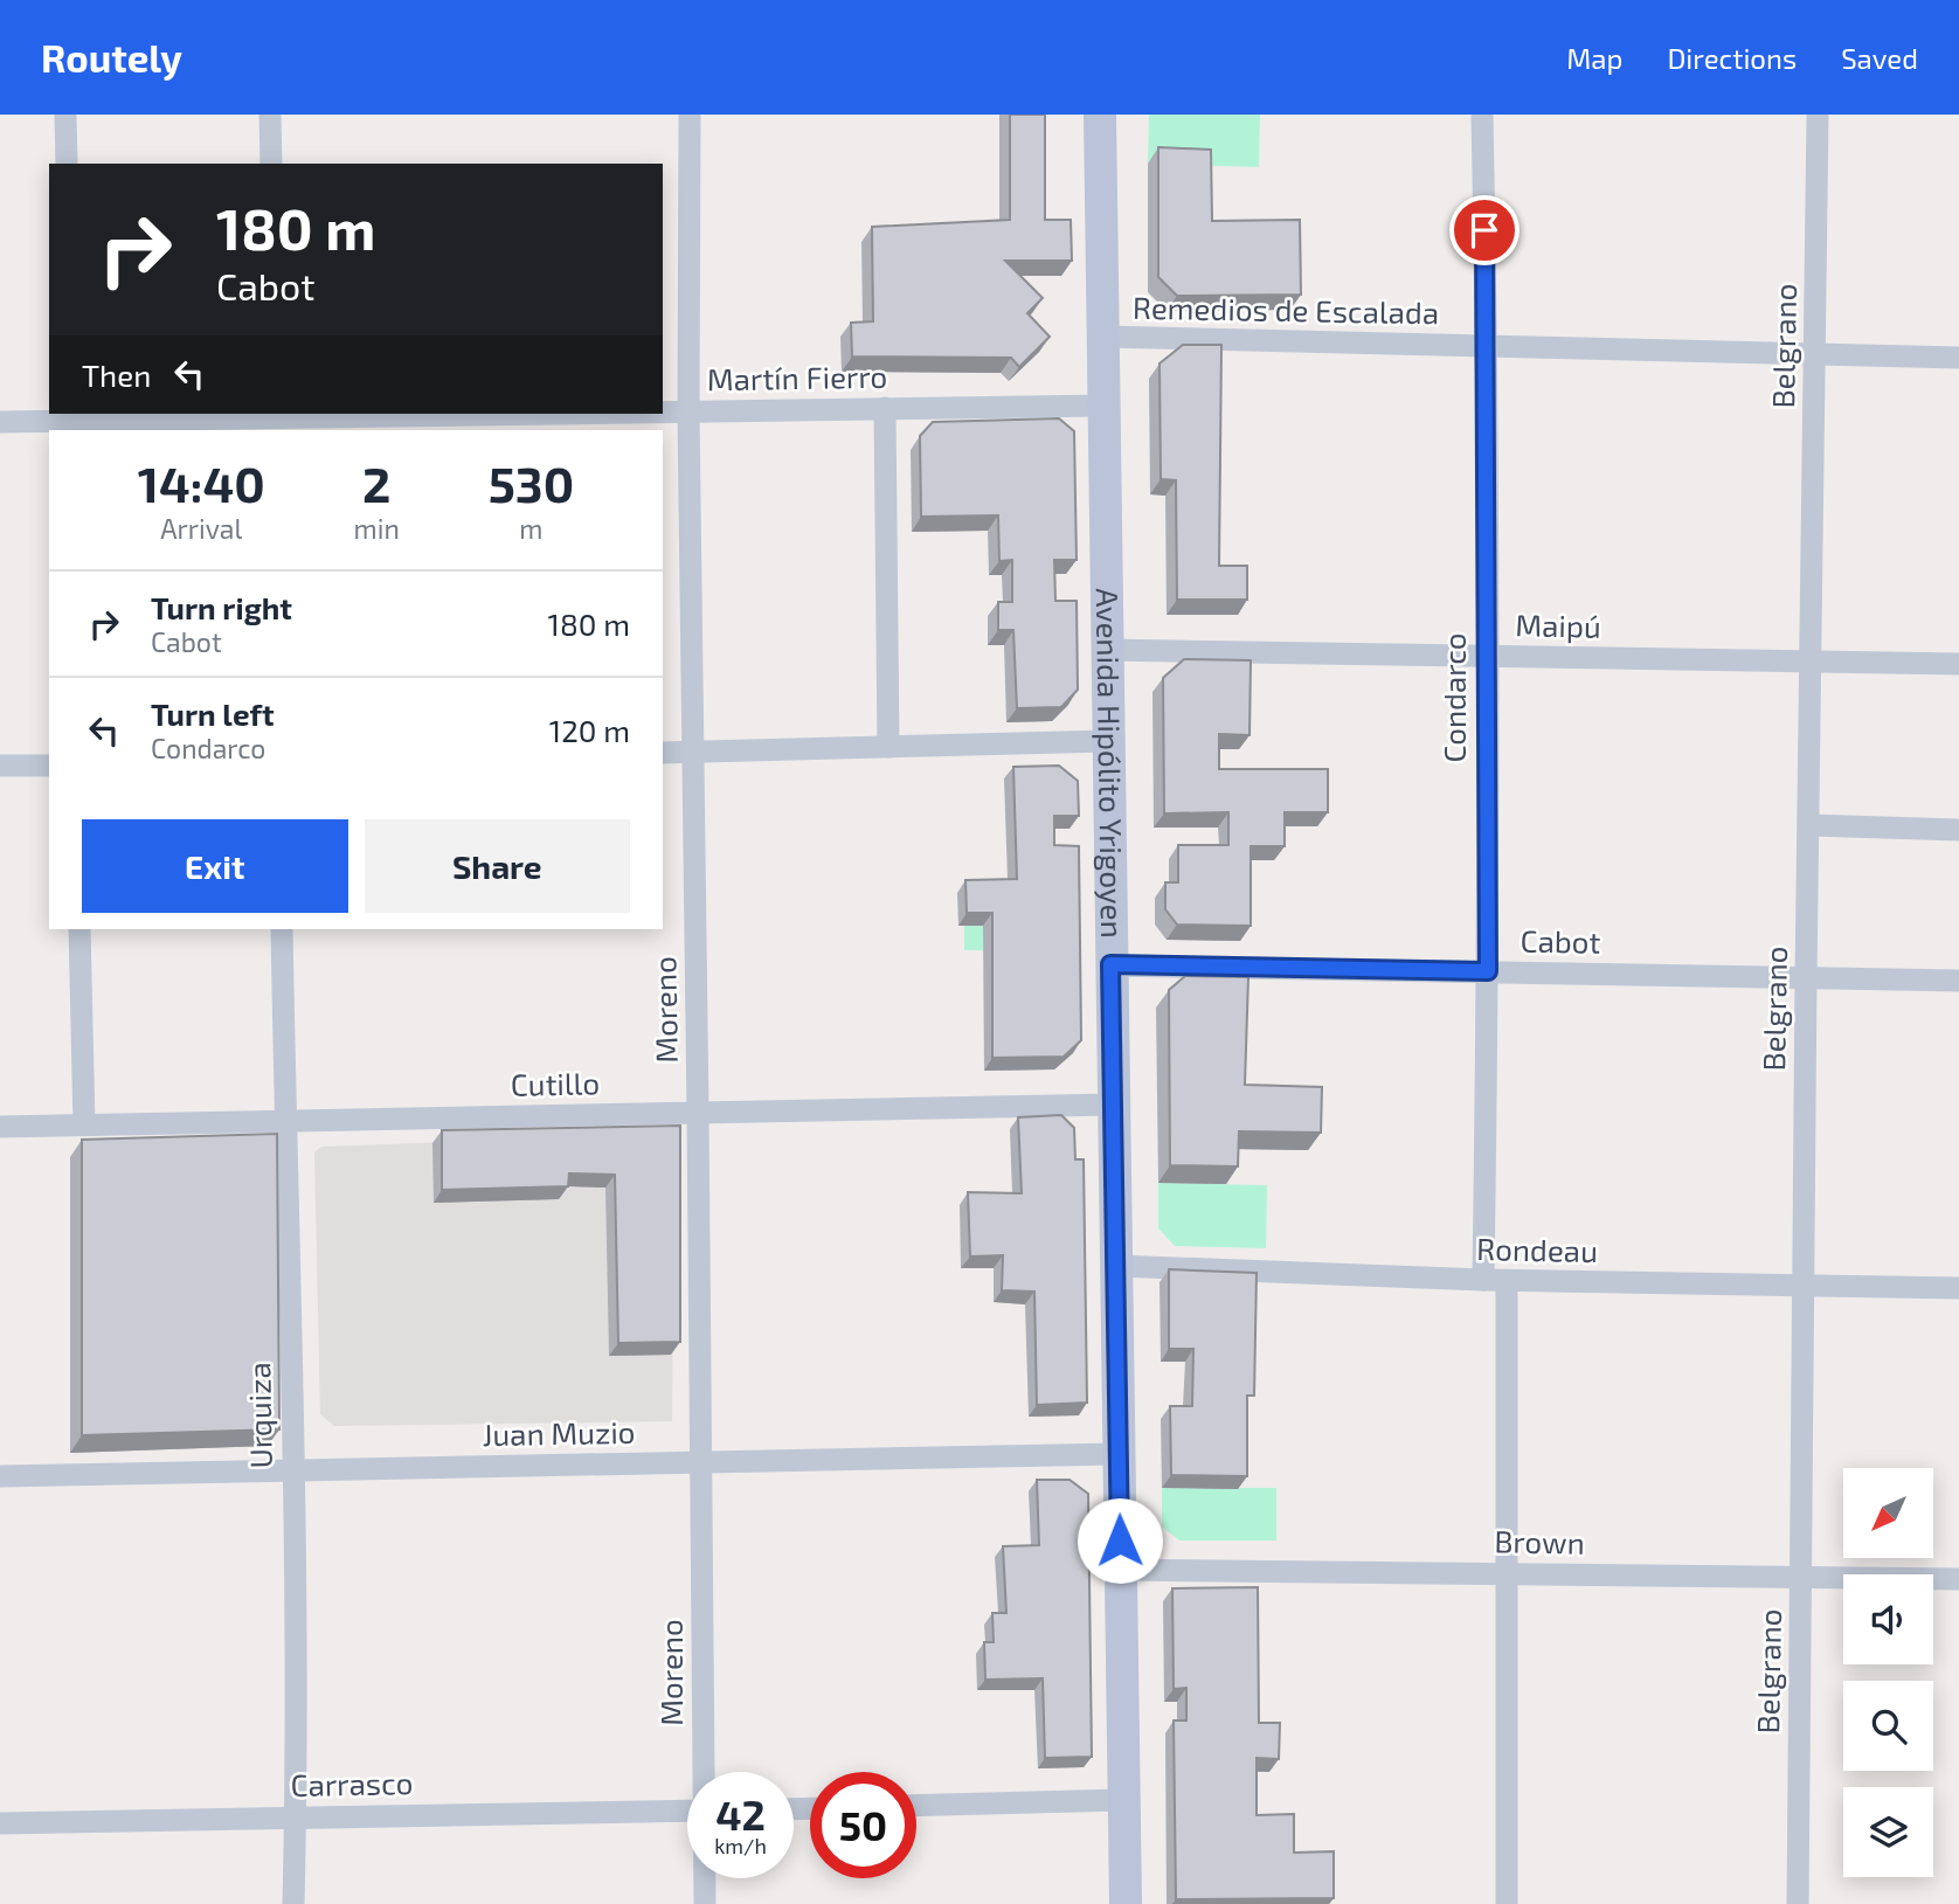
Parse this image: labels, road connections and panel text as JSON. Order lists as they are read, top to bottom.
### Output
{
  "streets": {
    "main road": ["Avenida Hipólito Yrigoyen"],
    "street": [
      "Remedios de Escalada",
      "Belgrano",
      "Martín Fierro",
      "Maipú",
      "Condarco",
      "Cabot",
      "Moreno",
      "Cutillo",
      "Rondeau",
      "Urquiza",
      "Juan Muzio",
      "Brown",
      "Carrasco"
    ]
  },
  "crossings": [
    ["Remedios de Escalada", "Belgrano"],
    ["Remedios de Escalada", "Condarco"],
    ["Remedios de Escalada", "Avenida Hipólito Yrigoyen"],
    ["Belgrano", "Maipú"],
    ["Belgrano", "Cabot"],
    ["Belgrano", "Rondeau"],
    ["Belgrano", "Brown"],
    ["Martín Fierro", "Avenida Hipólito Yrigoyen"],
    ["Martín Fierro", "Moreno"],
    ["Maipú", "Condarco"],
    ["Maipú", "Avenida Hipólito Yrigoyen"],
    ["Condarco", "Cabot"],
    ["Condarco", "Rondeau"],
    ["Avenida Hipólito Yrigoyen", "Cabot"],
    ["Avenida Hipólito Yrigoyen", "Cutillo"],
    ["Avenida Hipólito Yrigoyen", "Rondeau"],
    ["Avenida Hipólito Yrigoyen", "Juan Muzio"],
    ["Avenida Hipólito Yrigoyen", "Brown"],
    ["Moreno", "Cutillo"],
    ["Moreno", "Juan Muzio"],
    ["Cutillo", "Urquiza"],
    ["Urquiza", "Juan Muzio"],
    ["Urquiza", "Carrasco"]
  ],
  "north": "bottom left",
  "page": {
    "header": "Routely",
    "nav": ["Map", "Directions", "Saved"],
    "turn": ["180 m", "Cabot"],
    "then": "Then",
    "eta": [
      "14:40",
      "Arrival",
      "2",
      "min",
      "530",
      "m"
    ],
    "list": [
      {
        "name": "Turn right",
        "note": "Cabot",
        "value": "180 m"
      },
      {
        "name": "Turn left",
        "note": "Condarco",
        "value": "120 m"
      }
    ],
    "buttons": ["Exit", "Share"],
    "speed": "42 km/h",
    "limit": "50"
  }
}
